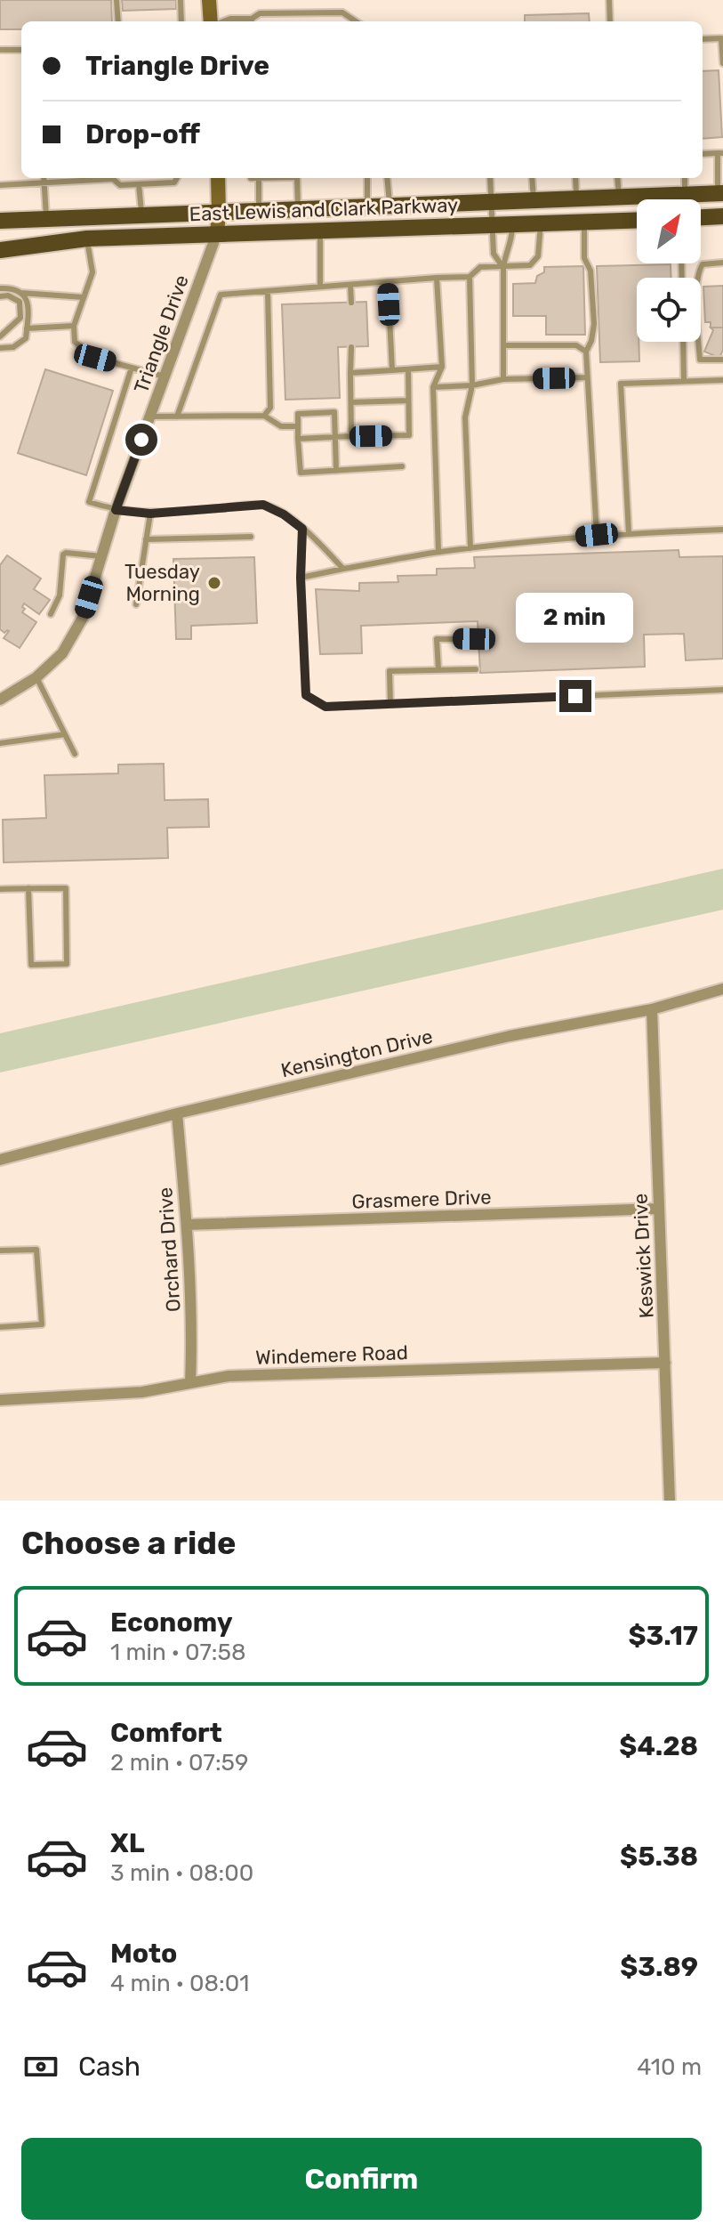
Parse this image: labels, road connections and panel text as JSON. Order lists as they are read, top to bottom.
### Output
{
  "streets": {
    "main road": ["East Lewis and Clark Parkway"],
    "street": [
      "Triangle Drive",
      "Kensington Drive",
      "Grasmere Drive",
      "Orchard Drive",
      "Keswick Drive",
      "Windemere Road"
    ]
  },
  "crossings": [
    ["East Lewis and Clark Parkway", "Triangle Drive"],
    ["Kensington Drive", "Orchard Drive"],
    ["Kensington Drive", "Keswick Drive"],
    ["Grasmere Drive", "Orchard Drive"],
    ["Grasmere Drive", "Keswick Drive"],
    ["Orchard Drive", "Windemere Road"],
    ["Keswick Drive", "Windemere Road"]
  ],
  "places": ["Tuesday Morning"],
  "north": "top right",
  "page": {
    "banner": ["Triangle Drive", "Drop-off"],
    "bubble": "2 min",
    "heading": "Choose a ride",
    "list": [
      {
        "name": "Economy",
        "note": "1 min · 07:58",
        "value": "$3.17"
      },
      {
        "name": "Comfort",
        "note": "2 min · 07:59",
        "value": "$4.28"
      },
      {
        "name": "XL",
        "note": "3 min · 08:00",
        "value": "$5.38"
      },
      {
        "name": "Moto",
        "note": "4 min · 08:01",
        "value": "$3.89"
      }
    ],
    "pay": ["Cash", "410 m"],
    "buttons": "Confirm"
  }
}
